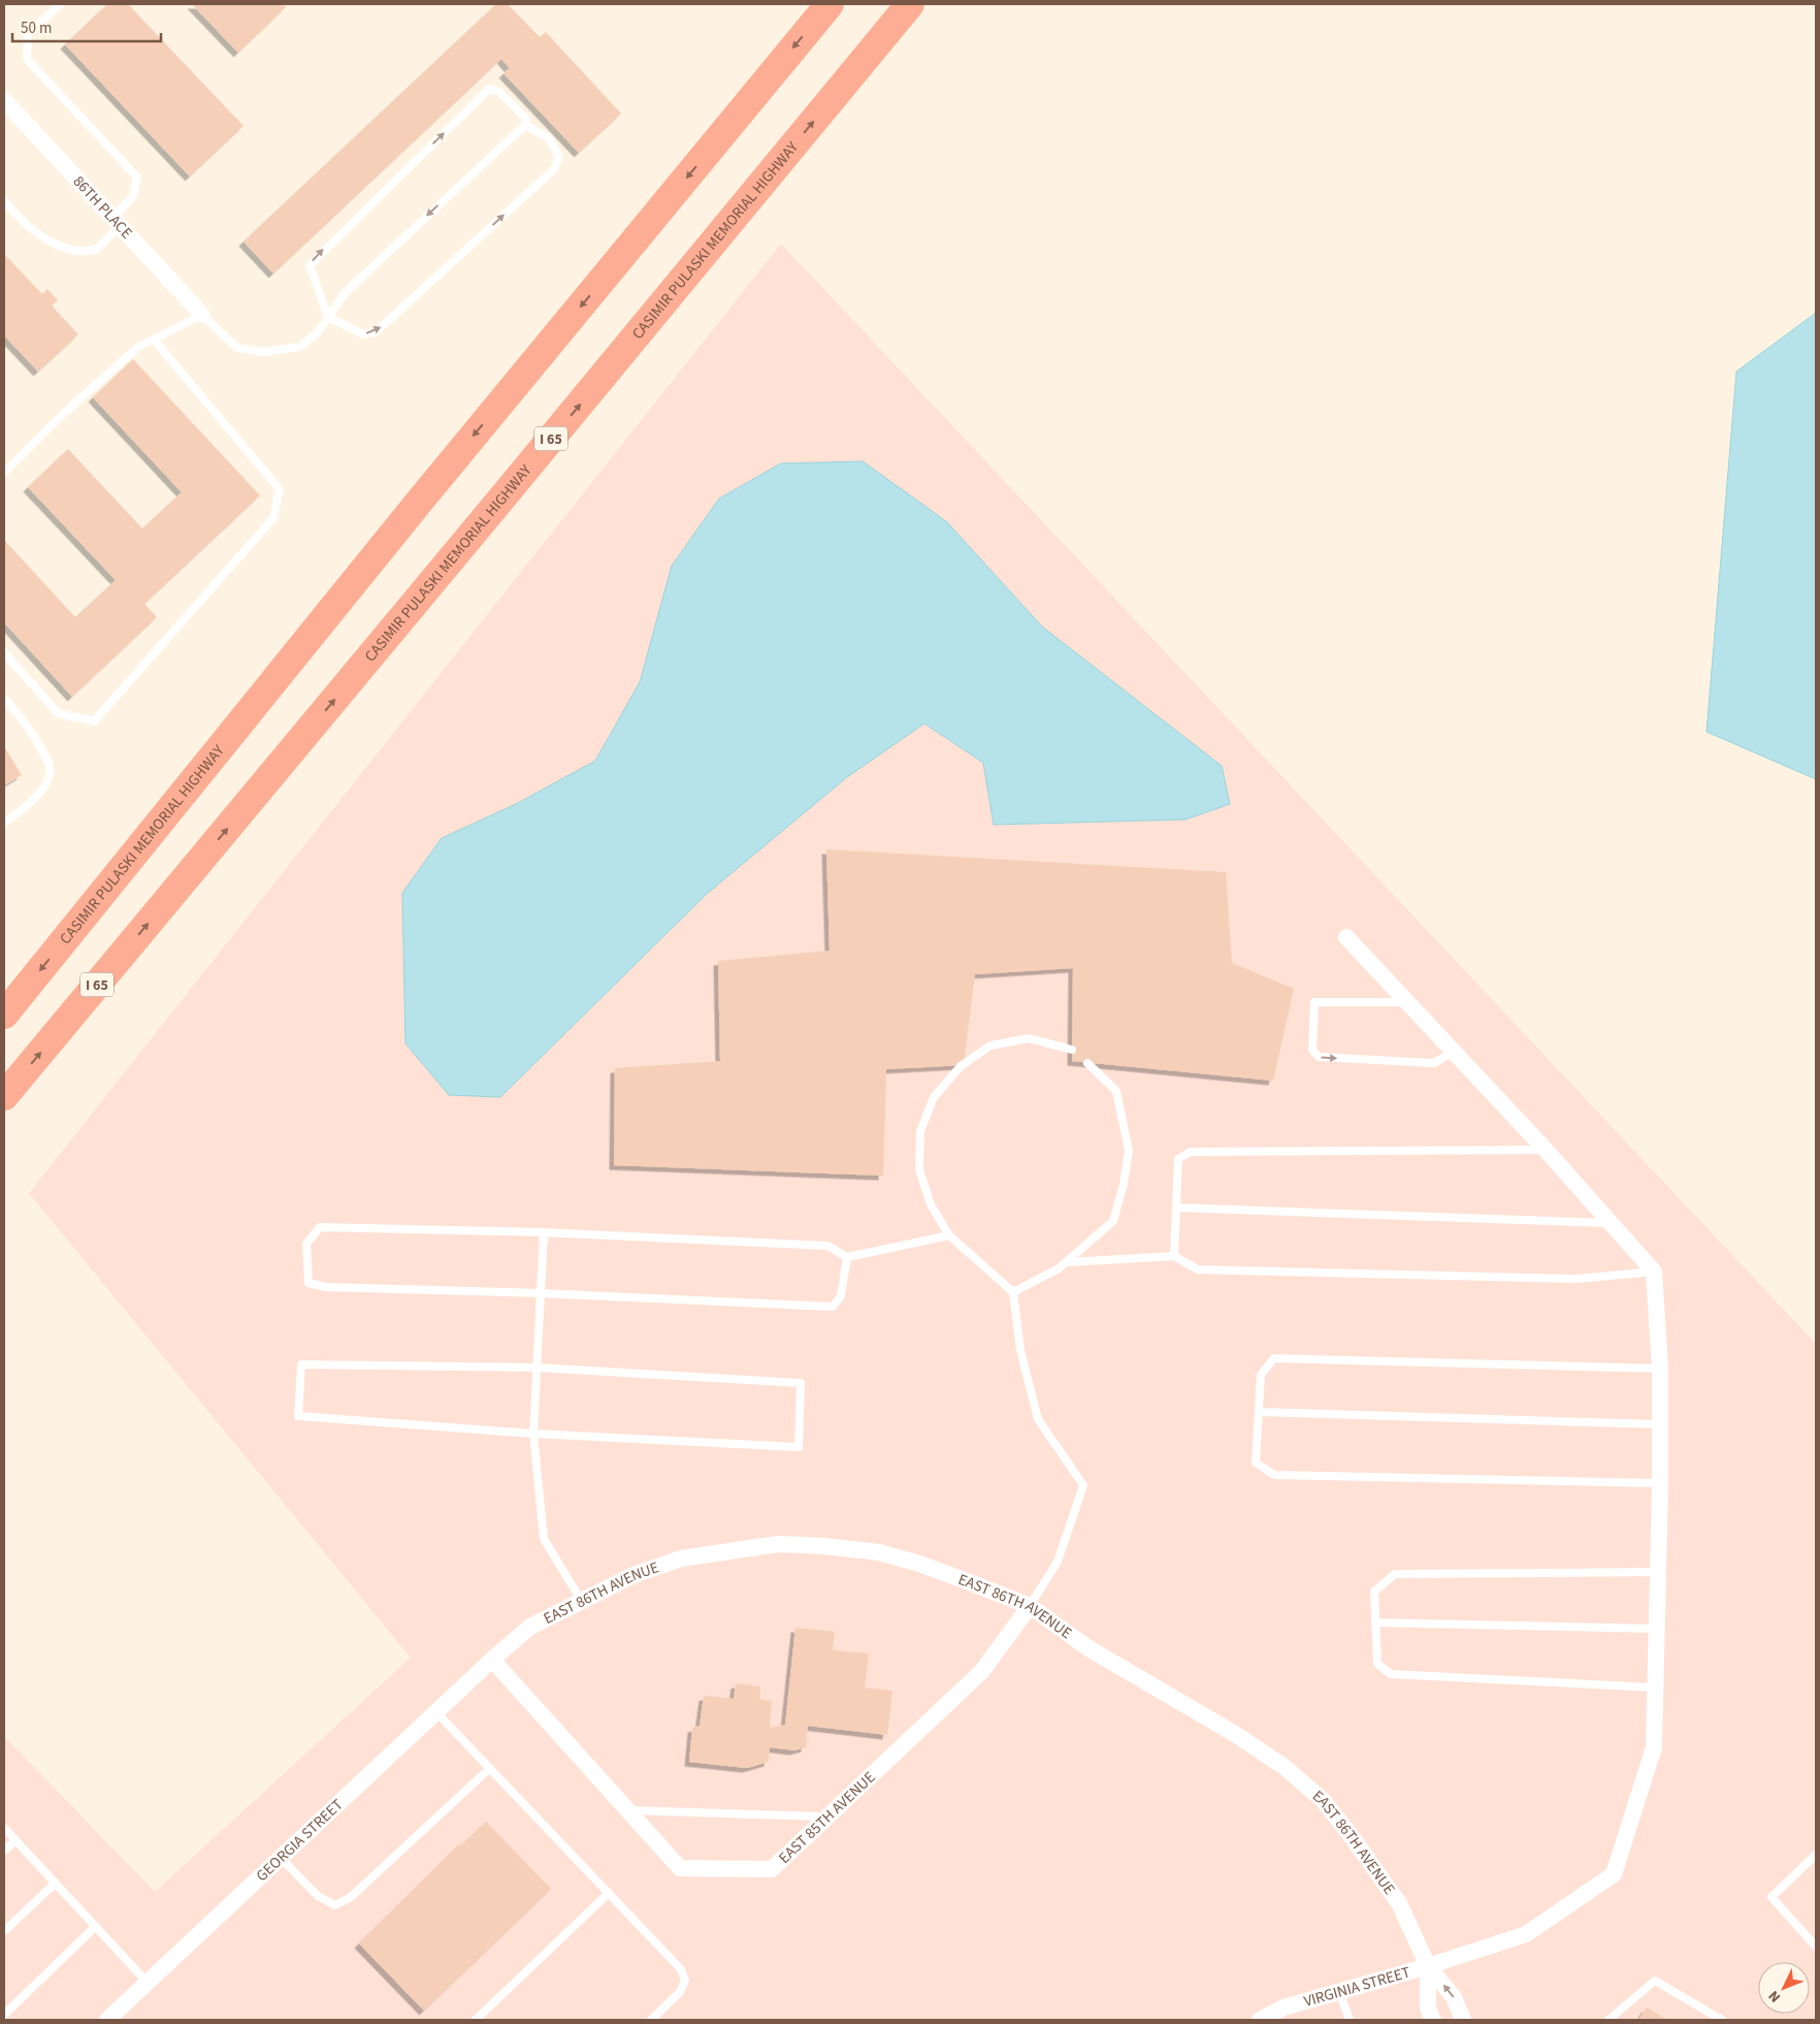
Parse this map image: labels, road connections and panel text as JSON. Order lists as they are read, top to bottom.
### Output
{
  "streets": {
    "highway": ["CASIMIR PULASKI MEMORIAL HIGHWAY", "I 65"],
    "street": [
      "86TH PLACE",
      "EAST 86TH AVENUE",
      "EAST 85TH AVENUE",
      "GEORGIA STREET",
      "VIRGINIA STREET"
    ]
  },
  "crossings": [
    ["EAST 86TH AVENUE", "EAST 85TH AVENUE"],
    ["EAST 86TH AVENUE", "GEORGIA STREET"],
    ["EAST 86TH AVENUE", "VIRGINIA STREET"],
    ["EAST 85TH AVENUE", "GEORGIA STREET"]
  ],
  "scale_bar": "50 m",
  "north": "bottom left"
}
